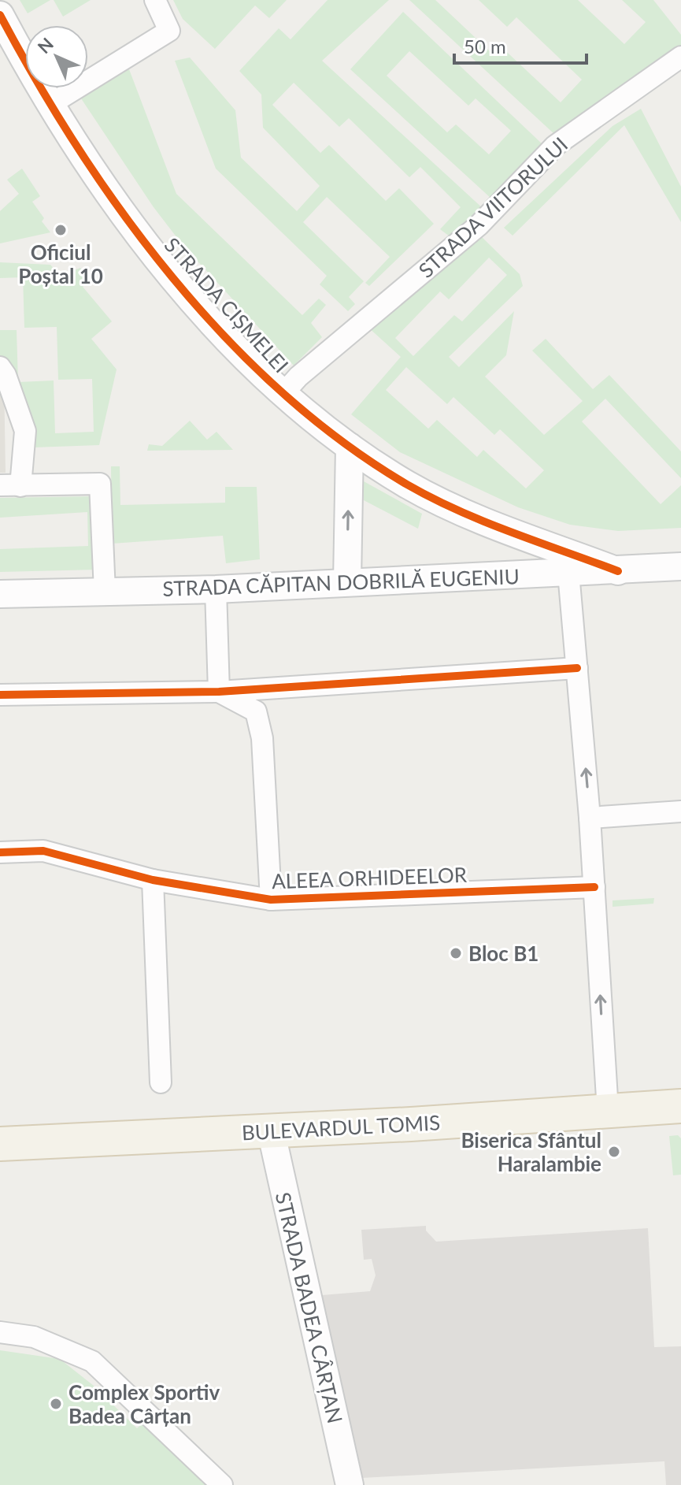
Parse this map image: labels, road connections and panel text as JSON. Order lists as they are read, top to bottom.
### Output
{
  "streets": {
    "main road": ["BULEVARDUL TOMIS"],
    "street": [
      "STRADA VIITORULUI",
      "STRADA CIȘMELEI",
      "STRADA CĂPITAN DOBRILĂ EUGENIU",
      "ALEEA ORHIDEELOR",
      "STRADA BADEA CÂRȚAN"
    ]
  },
  "crossings": [
    ["STRADA VIITORULUI", "STRADA CIȘMELEI"],
    ["STRADA CIȘMELEI", "STRADA CĂPITAN DOBRILĂ EUGENIU"],
    ["BULEVARDUL TOMIS", "STRADA BADEA CÂRȚAN"]
  ],
  "places": [
    "Oficiul Poștal 10",
    "Bloc B1",
    "Biserica Sfântul Haralambie",
    "Complex Sportiv Badea Cârțan"
  ],
  "scale_bar": "50 m",
  "north": "top left"
}
